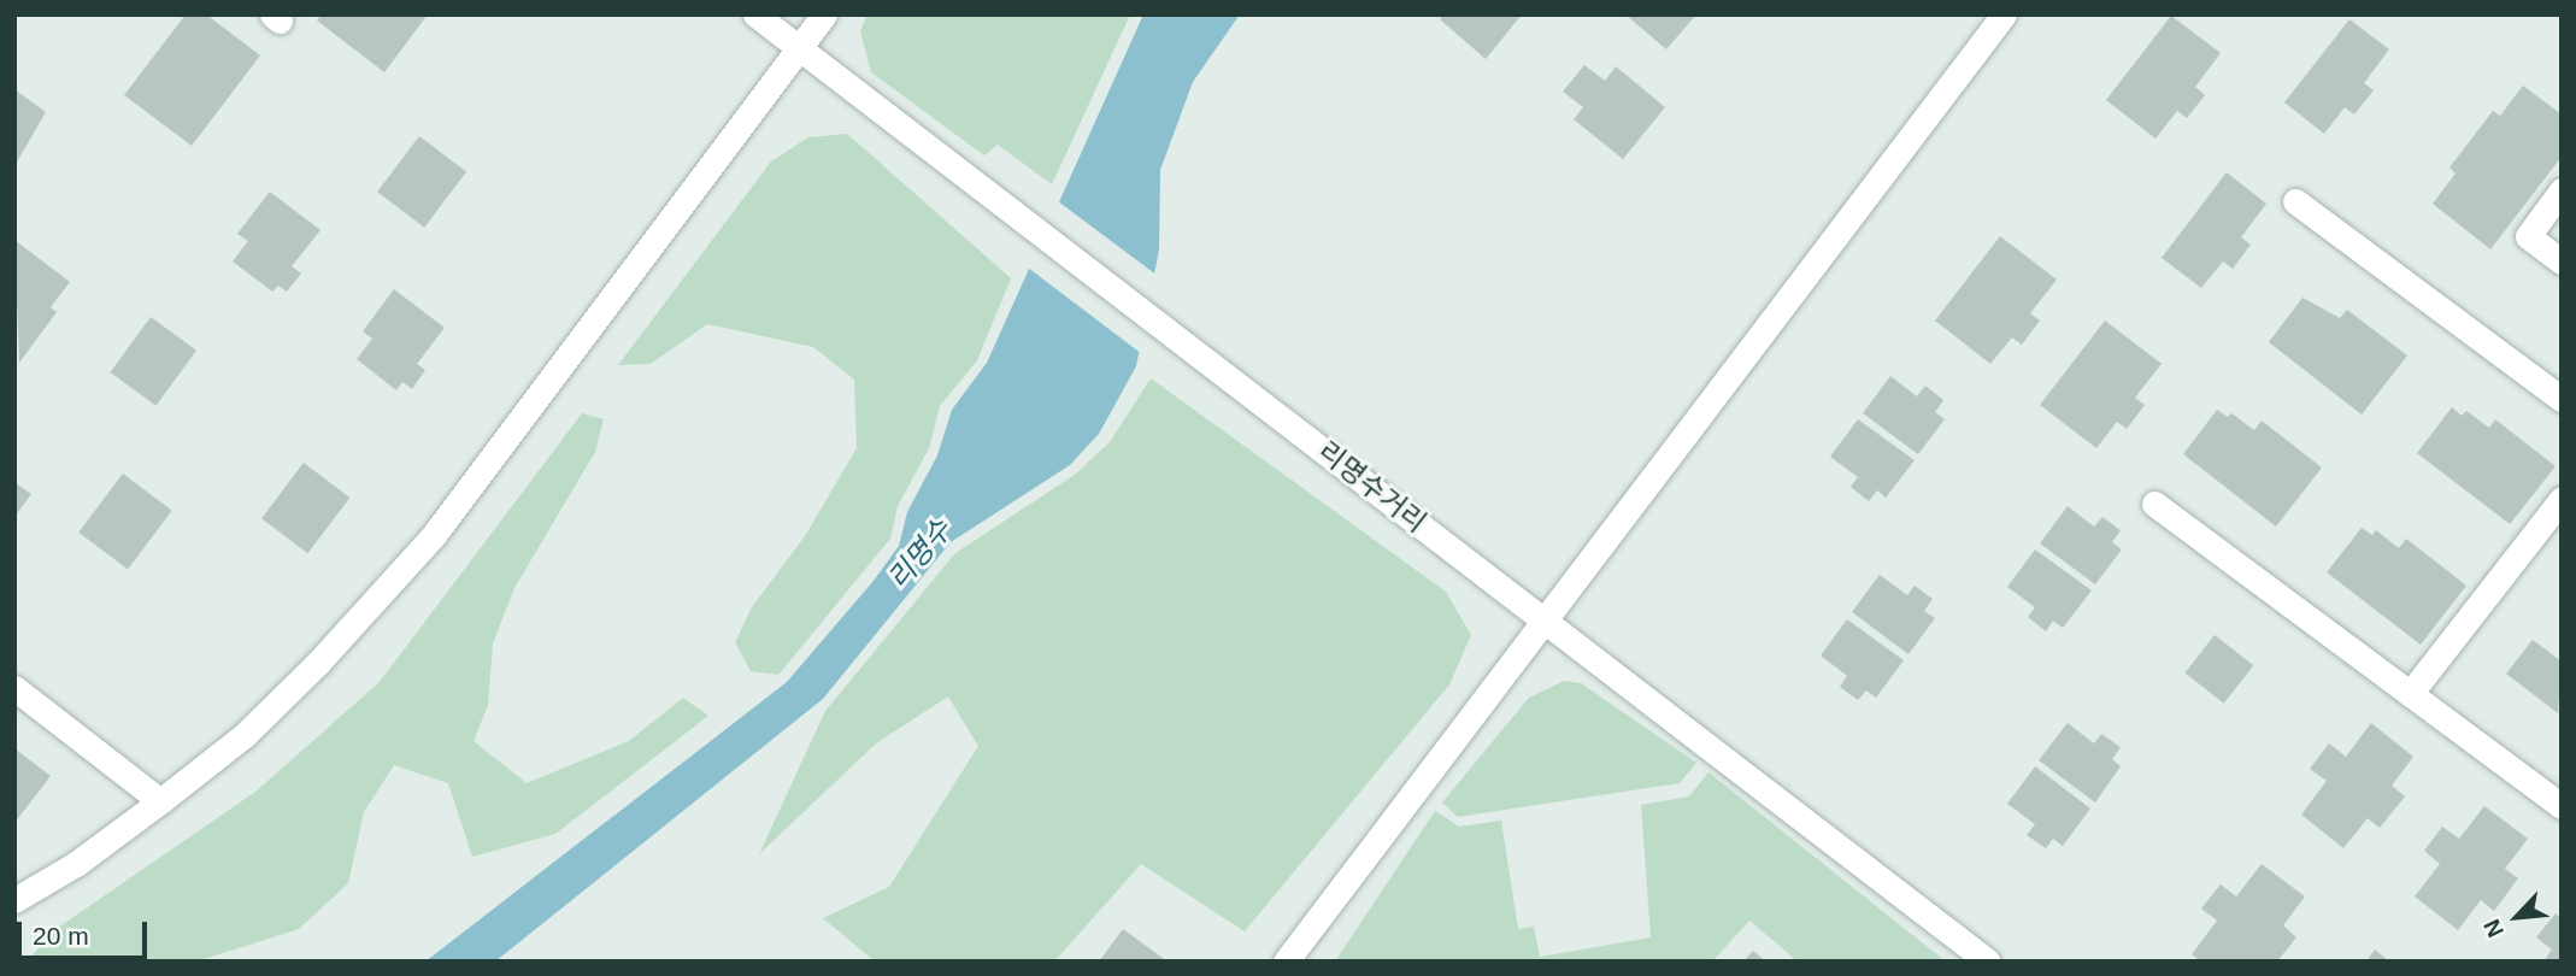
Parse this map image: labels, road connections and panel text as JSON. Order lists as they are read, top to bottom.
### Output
{
  "streets": {
    "street": ["리명수거리"]
  },
  "water": ["리명수"],
  "scale_bar": "20 m",
  "north": "bottom left"
}
